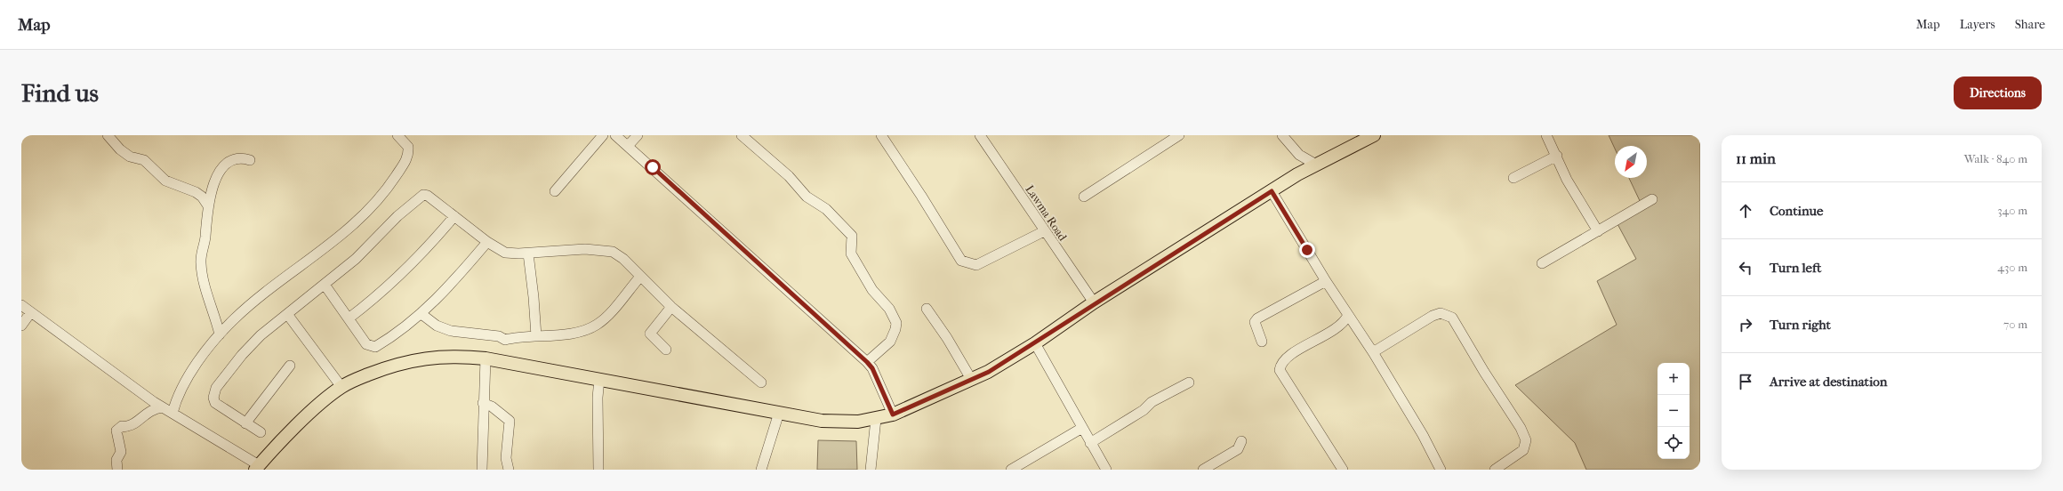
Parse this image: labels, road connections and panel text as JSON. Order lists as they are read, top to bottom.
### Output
{
  "streets": {
    "street": ["Lawma Road"]
  },
  "north": "bottom left",
  "page": {
    "header": "Map",
    "nav": ["Map", "Layers", "Share"],
    "buttons": "Directions",
    "title": "Find us",
    "heading": ["11 min", "Walk · 840 m"],
    "list": [
      ["Continue", "340 m"],
      ["Turn left", "430 m"],
      ["Turn right", "70 m"],
      "Arrive at destination"
    ],
    "map_buttons": ["+", "−"]
  }
}
